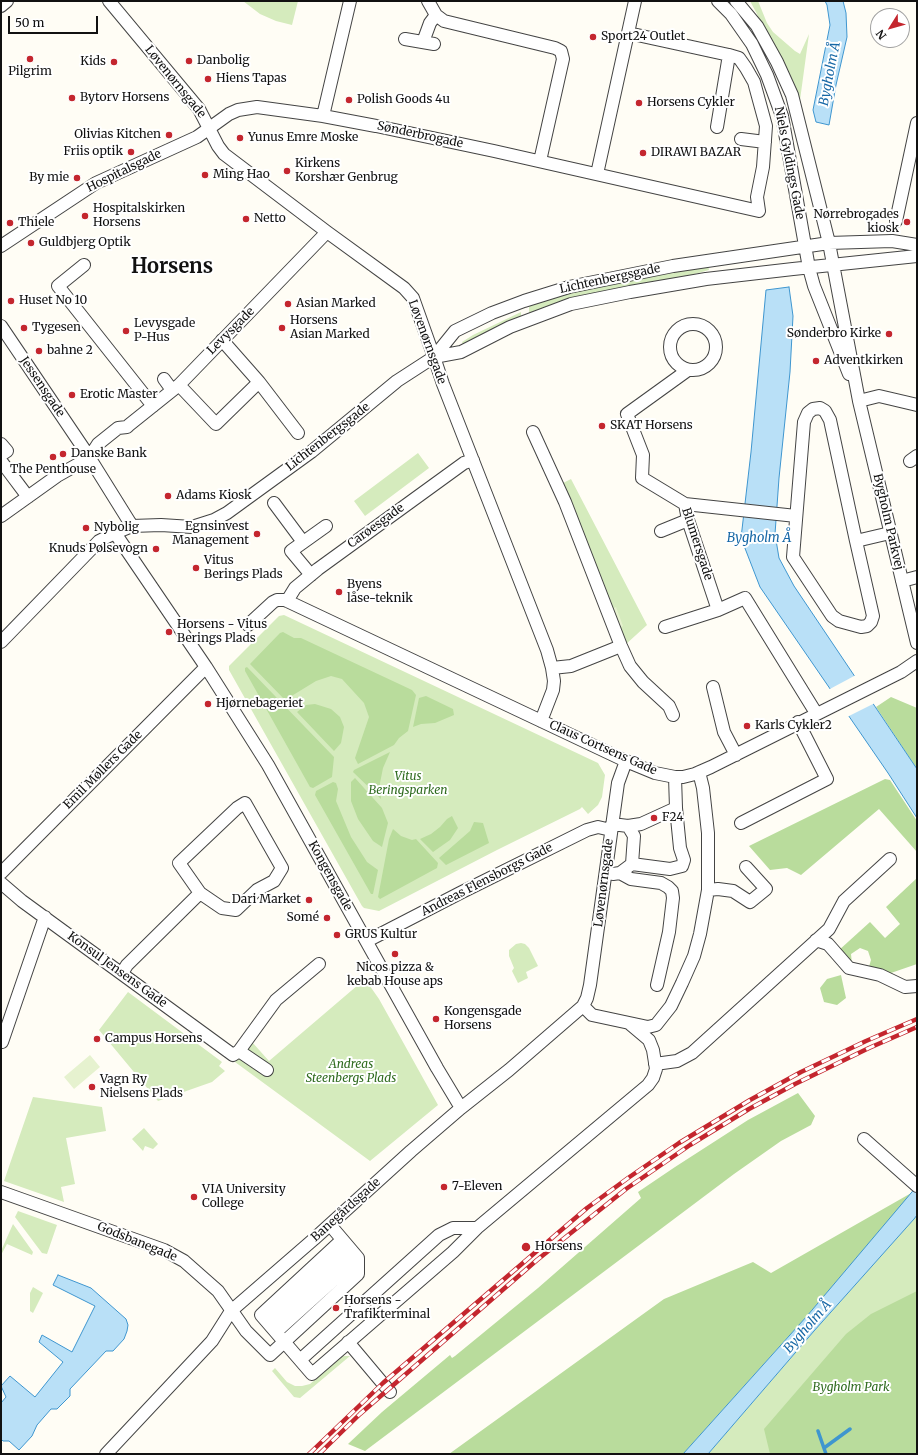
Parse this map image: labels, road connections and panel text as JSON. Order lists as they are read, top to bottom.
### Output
{
  "streets": {
    "street": [
      "Løvenørnsgade",
      "Sønderbrogade",
      "Niels Gyldings Gade",
      "Hospitalsgade",
      "Lichtenbergsgade",
      "Levysgade",
      "Jessensgade",
      "Bygholm Parkvej",
      "Carøesgade",
      "Blumersgade",
      "Claus Cortsens Gade",
      "Emil Møllers Gade",
      "Kongensgade",
      "Andreas Flensborgs Gade",
      "Konsul Jensens Gade",
      "Banegårdsgade",
      "Godsbanegade"
    ]
  },
  "crossings": [
    ["Løvenørnsgade", "Sønderbrogade"],
    ["Løvenørnsgade", "Hospitalsgade"],
    ["Løvenørnsgade", "Lichtenbergsgade"],
    ["Løvenørnsgade", "Levysgade"],
    ["Løvenørnsgade", "Carøesgade"],
    ["Løvenørnsgade", "Claus Cortsens Gade"],
    ["Løvenørnsgade", "Andreas Flensborgs Gade"],
    ["Sønderbrogade", "Hospitalsgade"],
    ["Niels Gyldings Gade", "Lichtenbergsgade"],
    ["Niels Gyldings Gade", "Bygholm Parkvej"],
    ["Lichtenbergsgade", "Bygholm Parkvej"],
    ["Levysgade", "Jessensgade"],
    ["Carøesgade", "Claus Cortsens Gade"],
    ["Emil Møllers Gade", "Kongensgade"],
    ["Kongensgade", "Andreas Flensborgs Gade"],
    ["Kongensgade", "Banegårdsgade"],
    ["Banegårdsgade", "Godsbanegade"]
  ],
  "districts": ["Horsens"],
  "water": ["Bygholm Å"],
  "parks": ["Vitus Beringsparken", "Andreas Steenbergs Plads", "Bygholm Park"],
  "places": [
    "Sport24 Outlet",
    "Pilgrim",
    "Danbolig",
    "Kids",
    "Hiens Tapas",
    "Bytorv Horsens",
    "Polish Goods 4u",
    "Horsens Cykler",
    "Olivias Kitchen",
    "Yunus Emre Moske",
    "Friis optik",
    "DIRAWI BAZAR",
    "Kirkens Korshær Genbrug",
    "Ming Hao",
    "By mie",
    "Hospitalskirken Horsens",
    "Netto",
    "Nørrebrogades kiosk",
    "Thiele",
    "Guldbjerg Optik",
    "Huset No 10",
    "Asian Marked",
    "Tygesen",
    "Horsens Asian Marked",
    "Levysgade P-Hus",
    "Sønderbro Kirke",
    "bahne 2",
    "Adventkirken",
    "Erotic Master",
    "SKAT Horsens",
    "Danske Bank",
    "The Penthouse",
    "Adams Kiosk",
    "Nybolig",
    "Egnsinvest Management",
    "Knuds Pølsevogn",
    "Vitus Berings Plads",
    "Byens låse-teknik",
    "Horsens - Vitus Berings Plads",
    "Hjørnebageriet",
    "Karls Cykler2",
    "F24",
    "Dari Market",
    "Somé",
    "GRUS Kultur",
    "Nicos pizza & kebab House aps",
    "Kongensgade Horsens",
    "Campus Horsens",
    "Vagn Ry Nielsens Plads",
    "7-Eleven",
    "VIA University College",
    "Horsens",
    "Horsens - Trafikterminal"
  ],
  "scale_bar": "50 m",
  "north": "bottom left"
}
